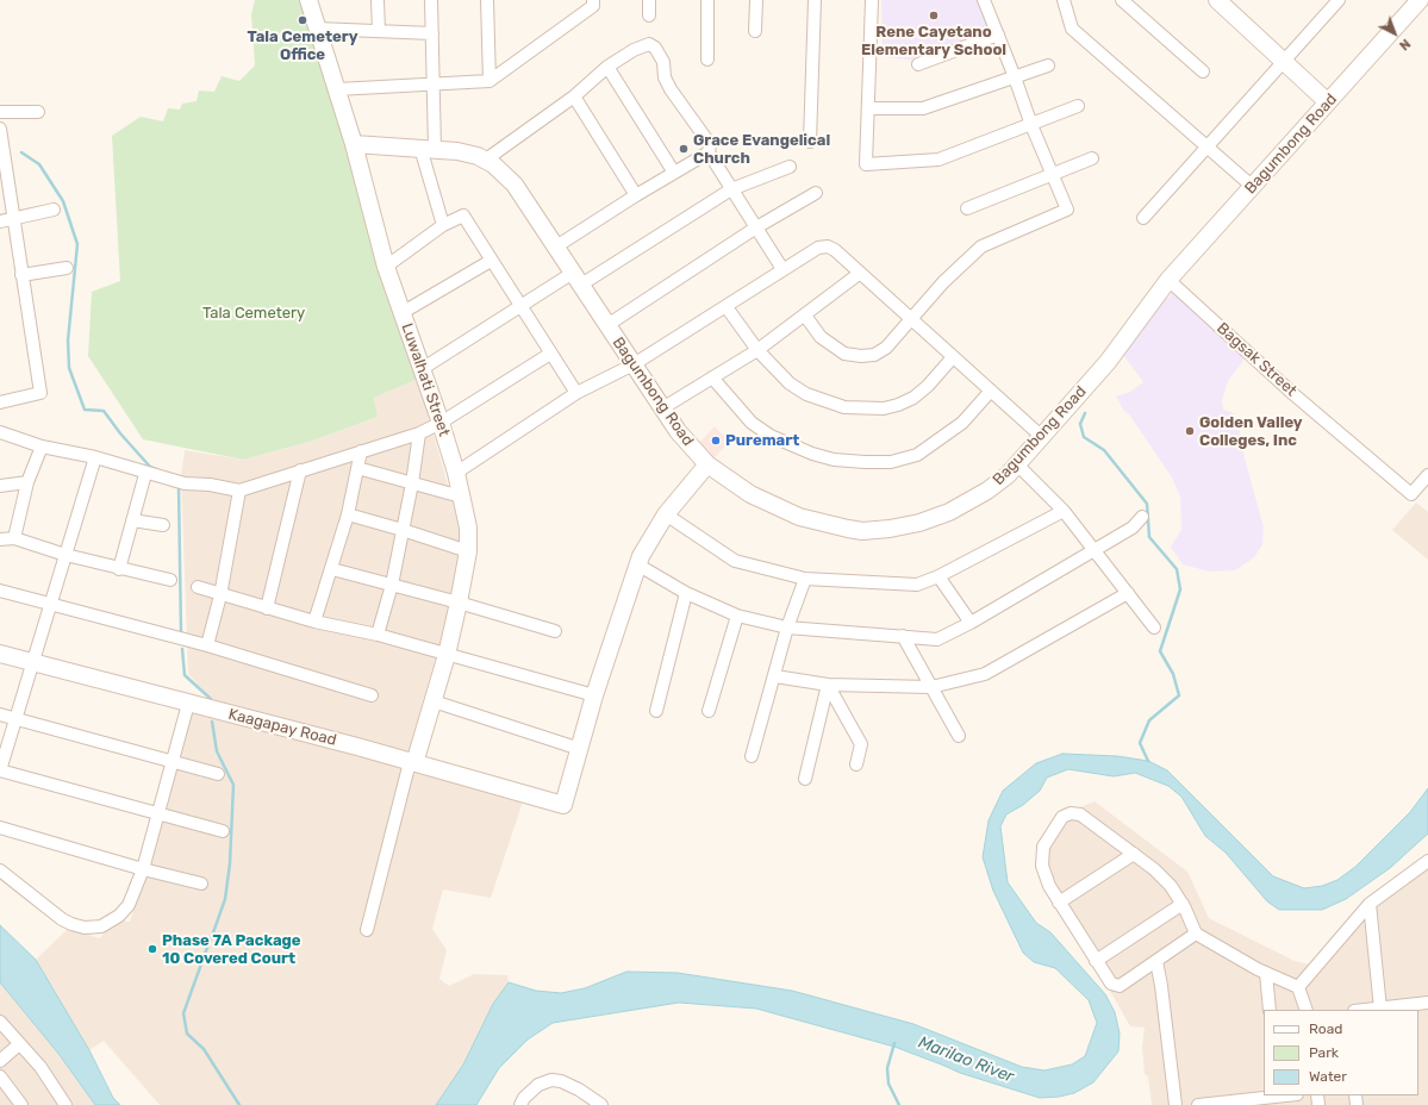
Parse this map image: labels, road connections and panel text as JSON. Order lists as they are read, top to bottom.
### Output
{
  "streets": {
    "street": [
      "Bagumbong Road",
      "Bagsak Street",
      "Luwalhati Street",
      "Kaagapay Road"
    ]
  },
  "crossings": [
    ["Bagumbong Road", "Bagsak Street"],
    ["Bagumbong Road", "Luwalhati Street"],
    ["Luwalhati Street", "Kaagapay Road"]
  ],
  "water": ["Marilao River"],
  "parks": ["Tala Cemetery"],
  "places": [
    "Rene Cayetano Elementary School",
    "Tala Cemetery Office",
    "Grace Evangelical Church",
    "Golden Valley Colleges, Inc",
    "Puremart",
    "Phase 7A Package 10 Covered Court"
  ],
  "legend": ["Road", "Park", "Water"],
  "north": "bottom right"
}
